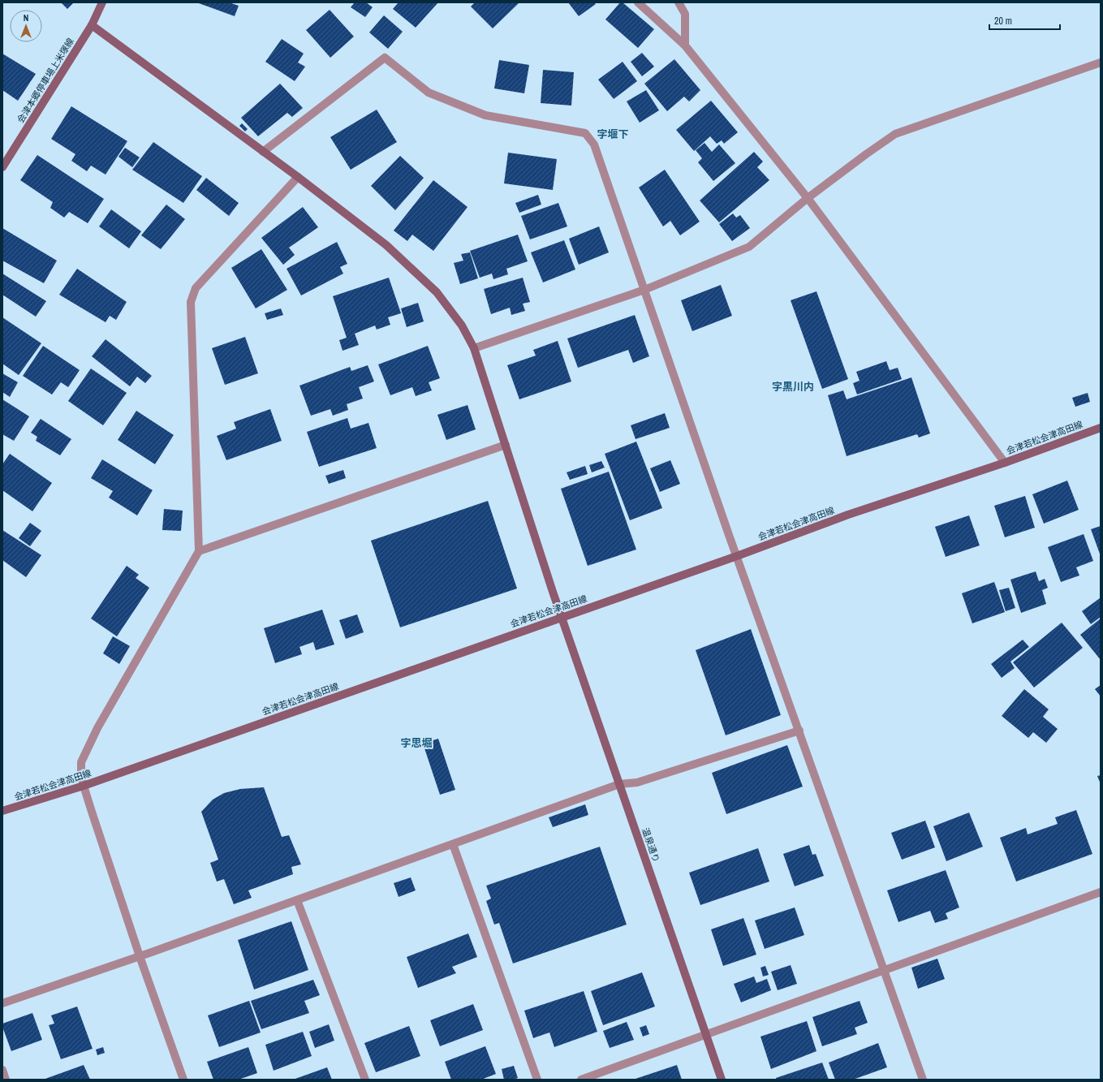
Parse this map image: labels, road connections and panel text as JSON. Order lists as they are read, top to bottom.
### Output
{
  "streets": {
    "main road": ["会津本郷停車場上米塚線", "会津若松会津高田線", "温泉通り"]
  },
  "crossings": [
    ["会津本郷停車場上米塚線", "温泉通り"],
    ["会津若松会津高田線", "温泉通り"]
  ],
  "districts": ["字堰下", "字黒川内", "字思堀"],
  "scale_bar": "20 m",
  "north": "top"
}
